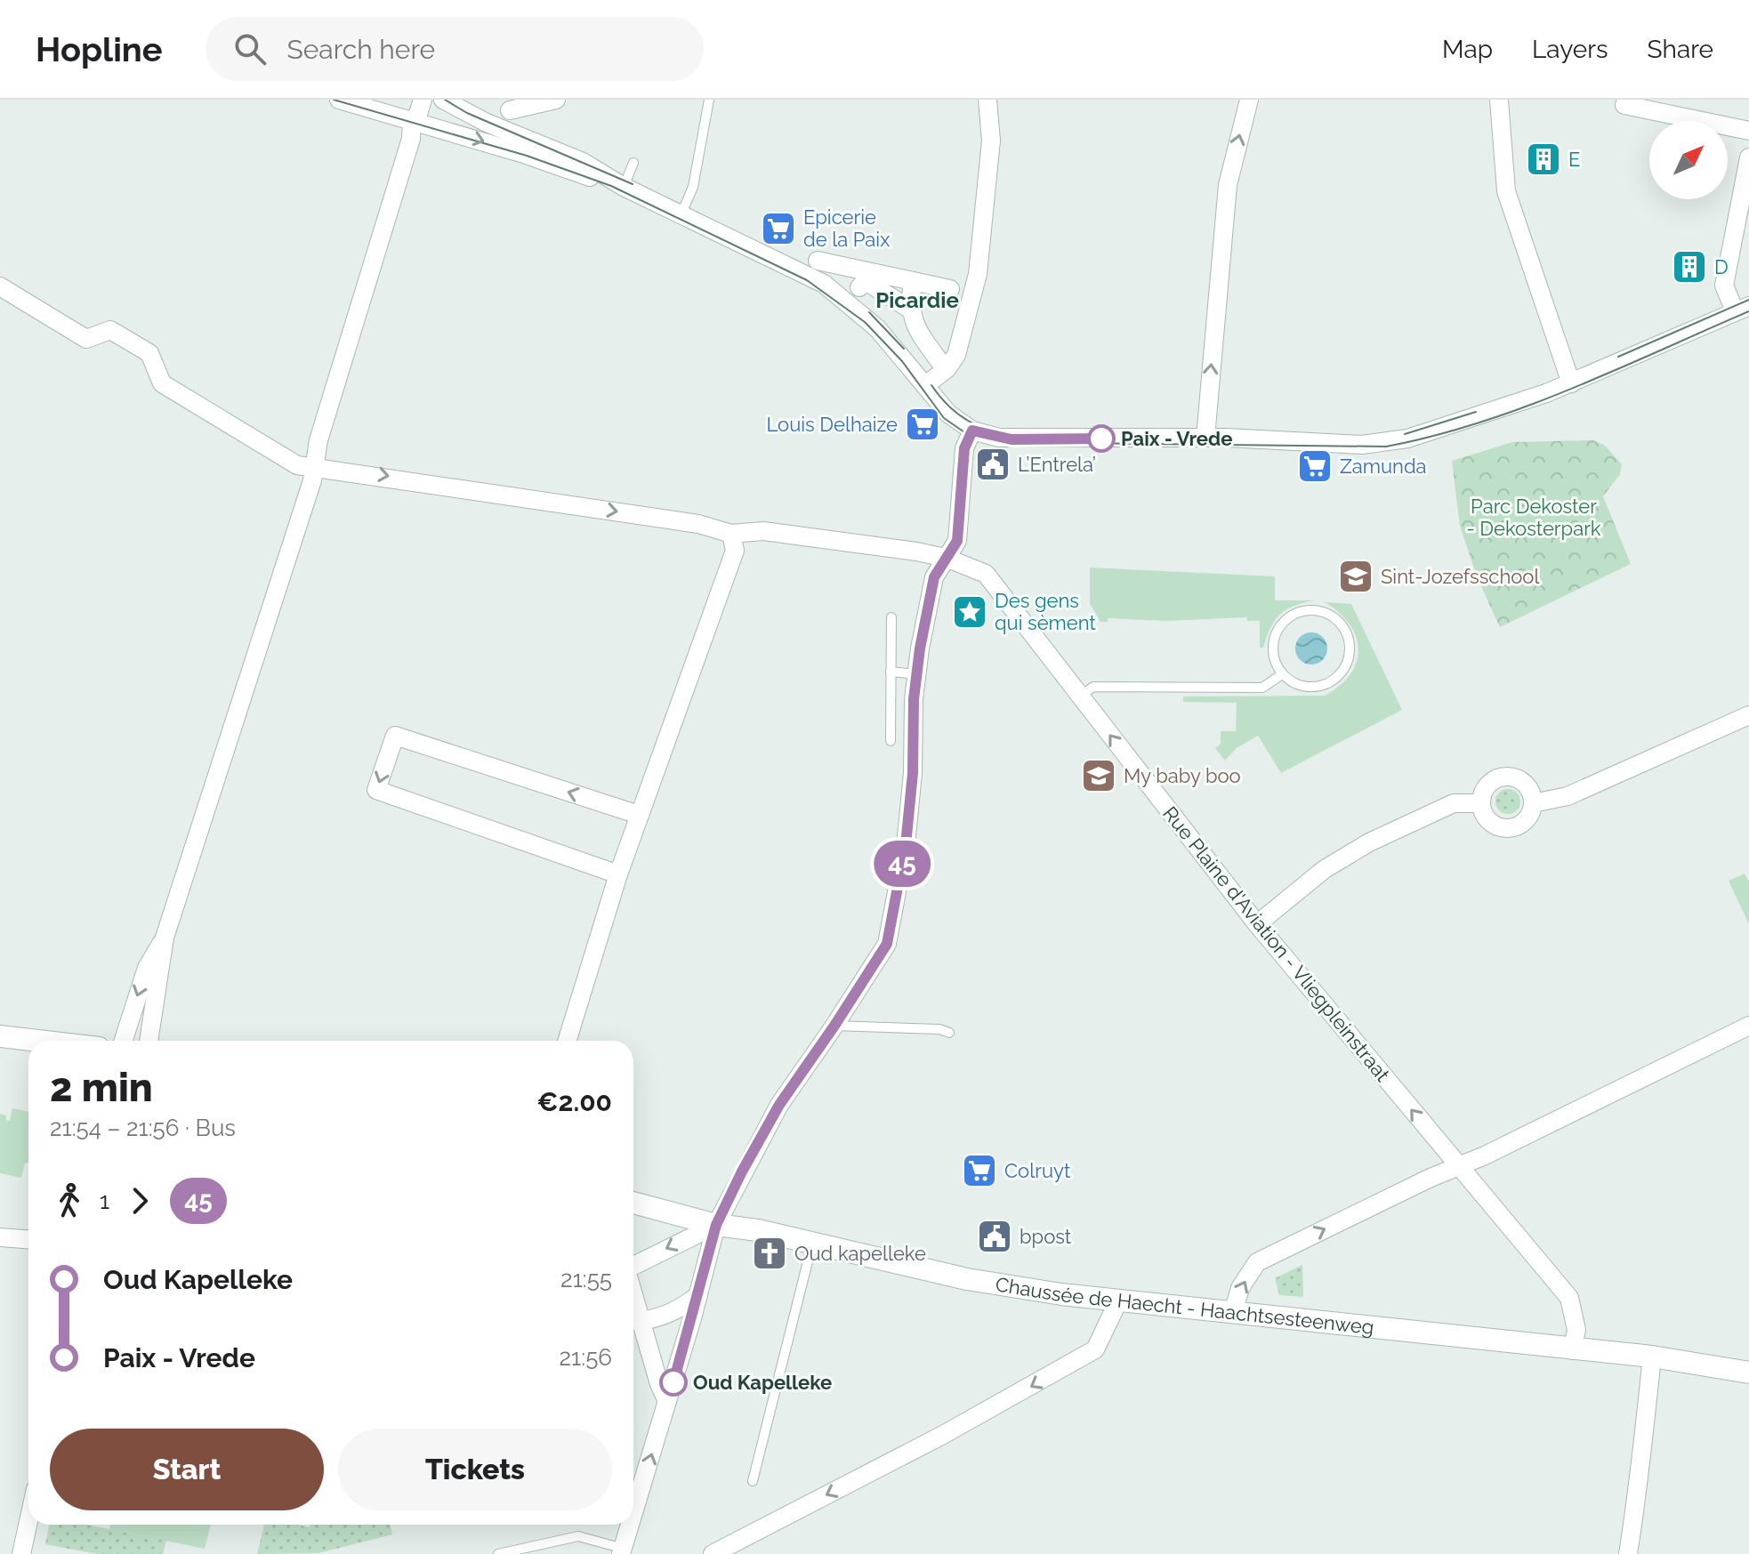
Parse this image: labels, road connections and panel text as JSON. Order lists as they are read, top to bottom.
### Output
{
  "streets": {
    "street": ["Rue Plaine d'Aviation - Vliegpleinstraat", "Chaussée de Haecht - Haachtsesteenweg"]
  },
  "crossings": [
    ["Rue Plaine d'Aviation - Vliegpleinstraat", "Chaussée de Haecht - Haachtsesteenweg"]
  ],
  "districts": ["Picardie"],
  "parks": ["Parc Dekoster - Dekosterpark"],
  "places": {
    "building": ["E", "D"],
    "supermarket": [
      "Epicerie de la Paix",
      "Louis Delhaize",
      "Zamunda",
      "Colruyt"
    ],
    "other": ["Paix - Vrede", "Oud Kapelleke"],
    "public building": ["L’Entrela’", "bpost"],
    "school or university": ["Sint-Jozefsschool", "My baby boo"],
    "place": ["Des gens qui sèment"],
    "church": ["Oud kapelleke"]
  },
  "lines": ["bus line 45"],
  "north": "top right",
  "page": {
    "header": "Hopline",
    "search": "Search here",
    "nav": ["Map", "Layers", "Share"],
    "on_map": "45",
    "heading": ["2 min", "21:54 – 21:56 · Bus", "€2.00"],
    "legs": ["1", "45"],
    "list": [
      {
        "name": "Oud Kapelleke",
        "value": "21:55"
      },
      {
        "name": "Paix - Vrede",
        "value": "21:56"
      }
    ],
    "buttons": ["Start", "Tickets"]
  }
}
